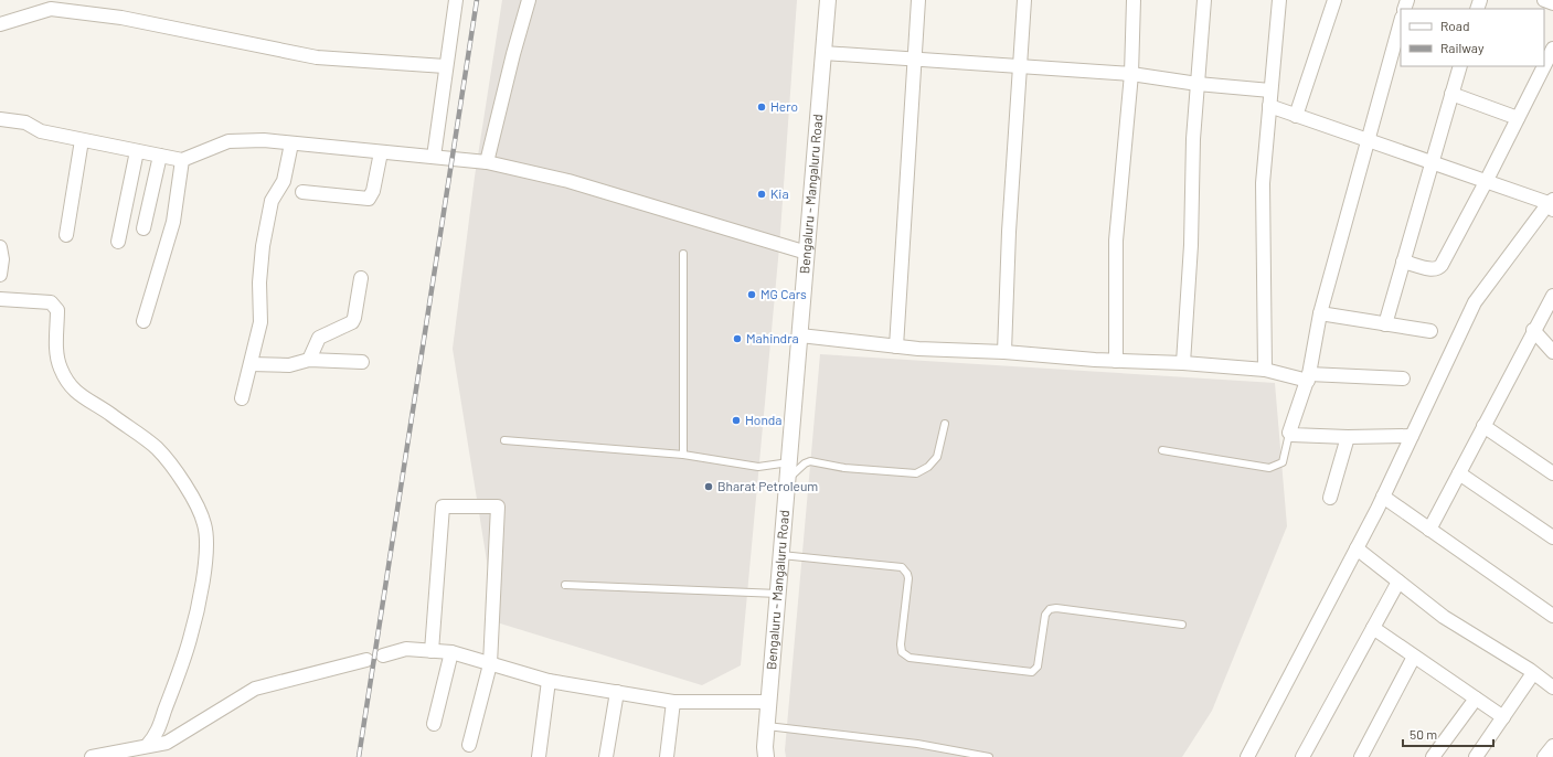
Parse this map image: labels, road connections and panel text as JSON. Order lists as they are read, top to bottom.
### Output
{
  "streets": {
    "street": ["Bengaluru - Mangaluru Road"]
  },
  "places": [
    "Hero",
    "Kia",
    "MG Cars",
    "Mahindra",
    "Honda",
    "Bharat Petroleum"
  ],
  "legend": ["Road", "Railway"],
  "scale_bar": "50 m"
}
